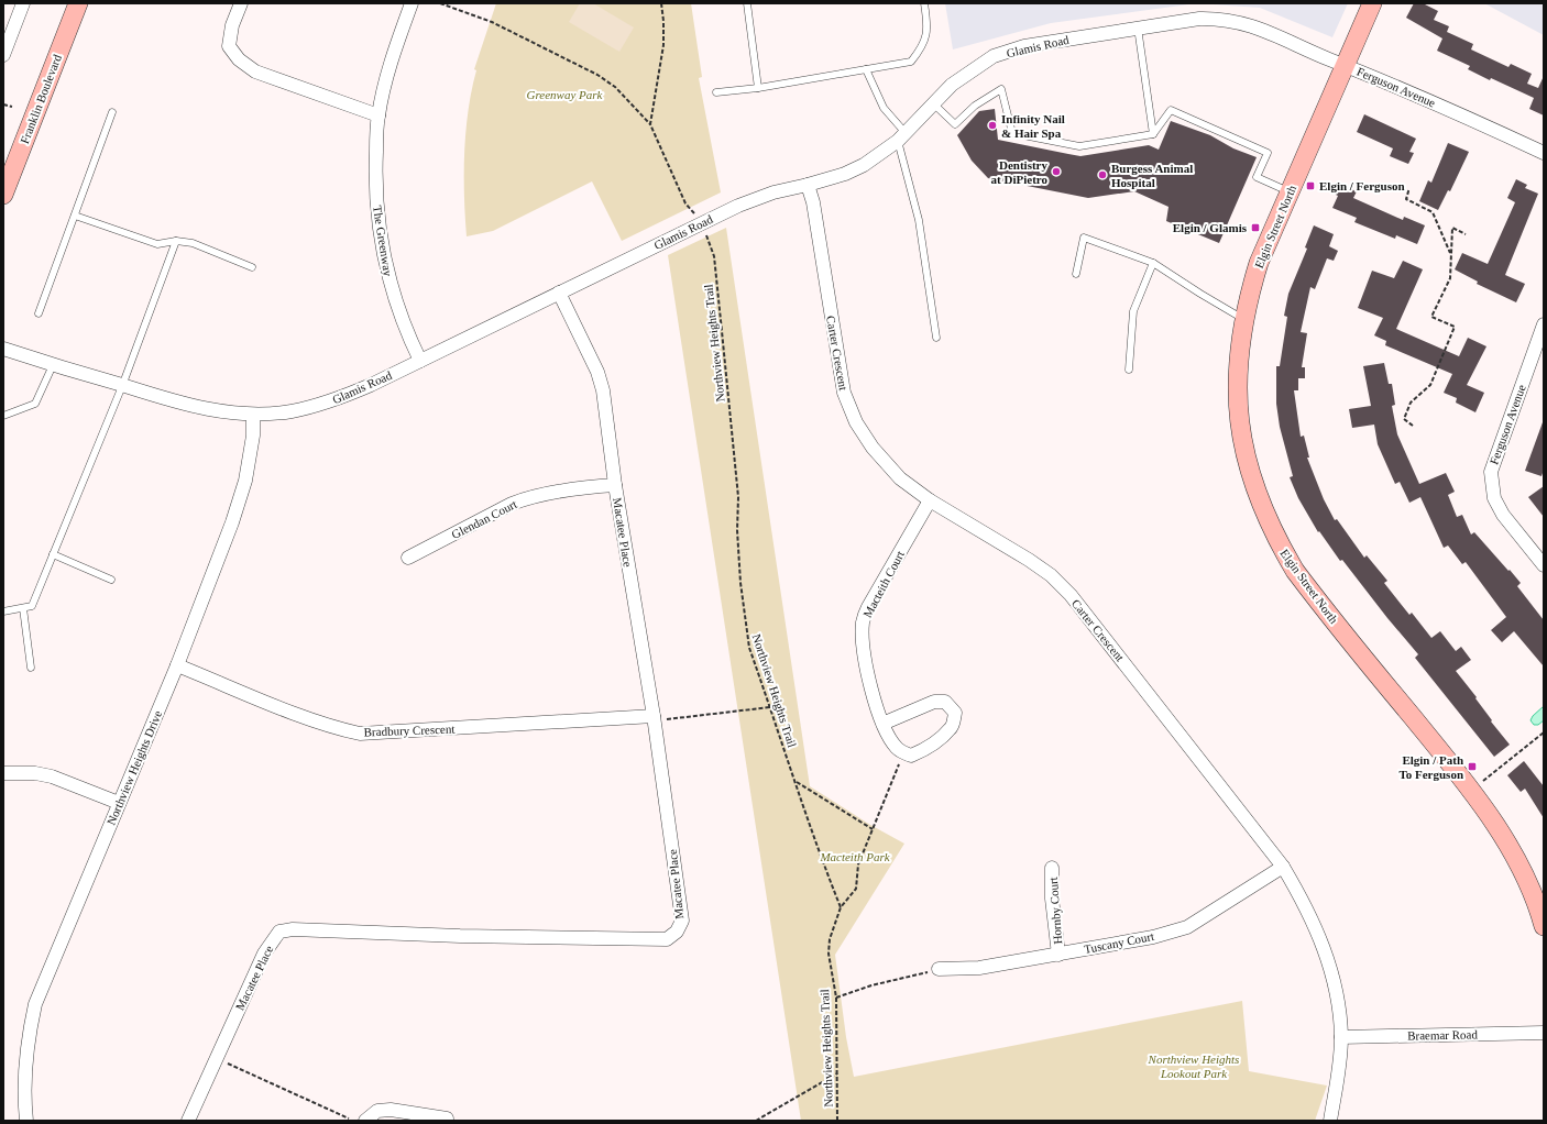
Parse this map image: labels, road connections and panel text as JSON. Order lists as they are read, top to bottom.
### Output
{
  "streets": {
    "street": [
      "Glamis Road",
      "Ferguson Avenue",
      "Franklin Boulevard",
      "Elgin Street North",
      "The Greenway",
      "Carter Crescent",
      "Glendan Court",
      "Macatee Place",
      "Macteith Court",
      "Bradbury Crescent",
      "Northview Heights Drive",
      "Hornby Court",
      "Tuscany Court",
      "Braemar Road"
    ],
    "path": ["Northview Heights Trail"]
  },
  "crossings": [
    ["Glamis Road", "Ferguson Avenue"],
    ["Glamis Road", "Elgin Street North"],
    ["Glamis Road", "The Greenway"],
    ["Glamis Road", "Carter Crescent"],
    ["Glamis Road", "Macatee Place"],
    ["Glamis Road", "Northview Heights Drive"],
    ["Ferguson Avenue", "Elgin Street North"],
    ["Carter Crescent", "Macteith Court"],
    ["Carter Crescent", "Tuscany Court"],
    ["Carter Crescent", "Braemar Road"],
    ["Glendan Court", "Macatee Place"],
    ["Macatee Place", "Bradbury Crescent"],
    ["Bradbury Crescent", "Northview Heights Drive"],
    ["Hornby Court", "Tuscany Court"]
  ],
  "parks": ["Greenway Park", "Macteith Park", "Northview Heights Lookout Park"],
  "places": {
    "other": ["Infinity Nail & Hair Spa", "Dentistry at DiPietro", "Burgess Animal Hospital"],
    "transit": ["Elgin / Ferguson", "Elgin / Glamis", "Elgin / Path To Ferguson"]
  }
}
